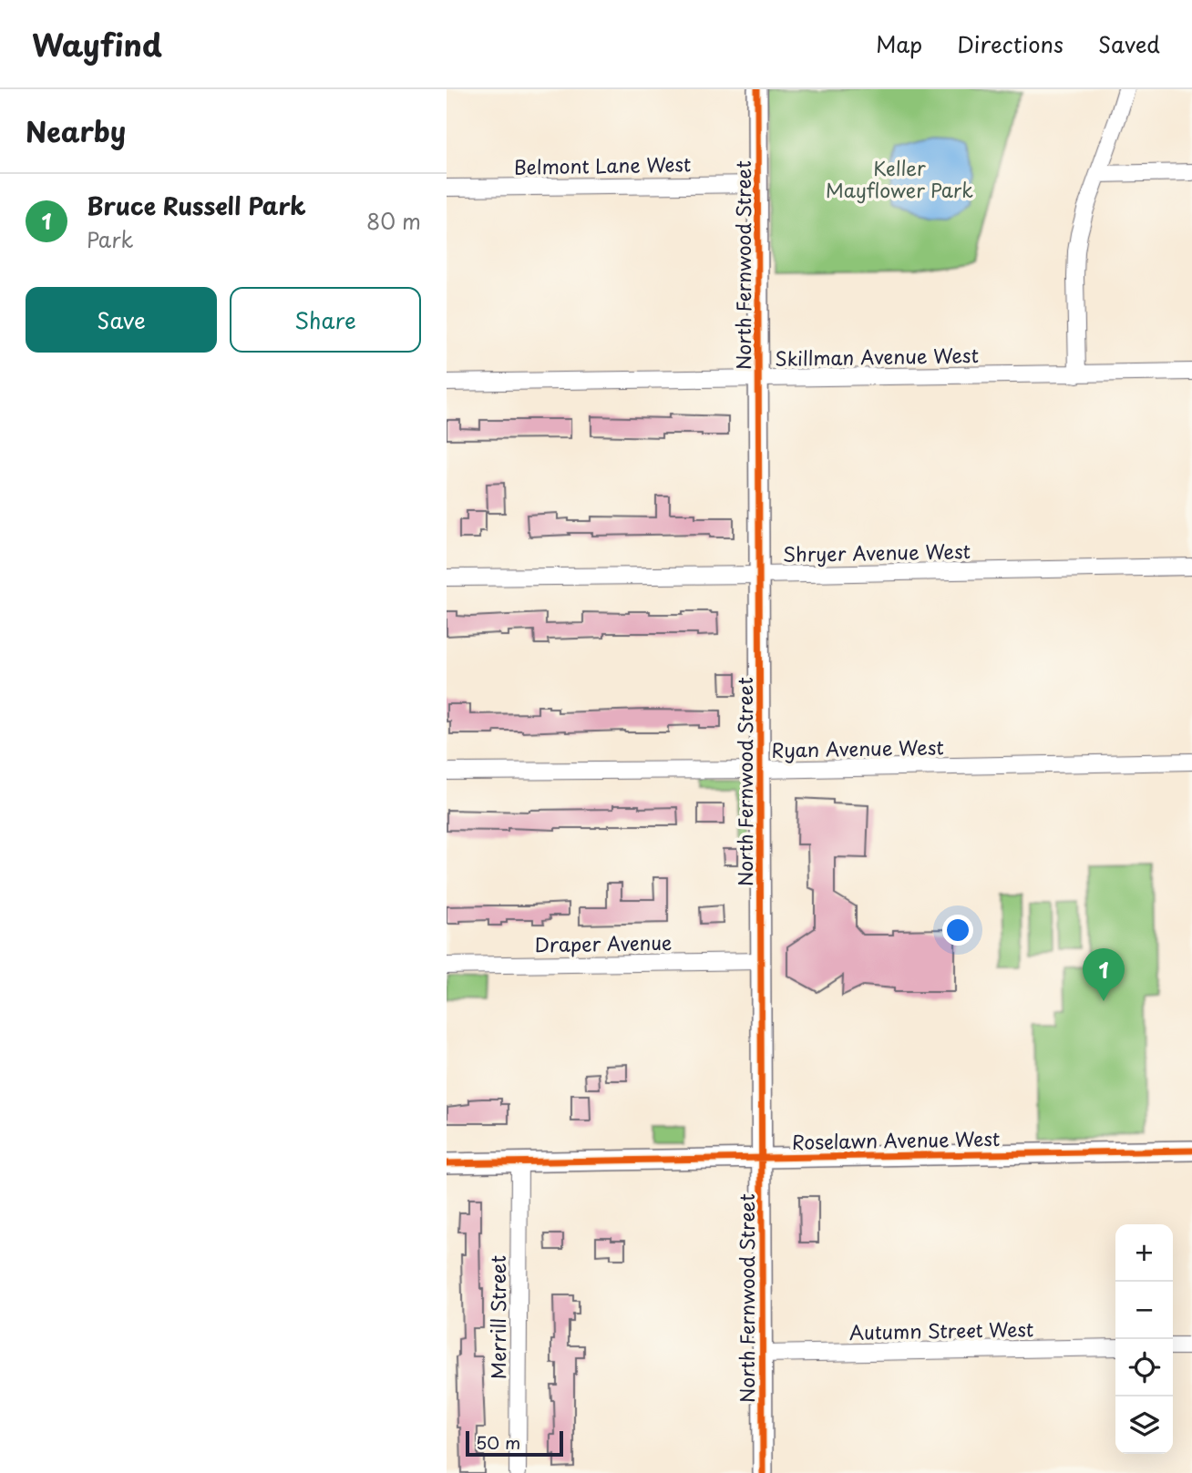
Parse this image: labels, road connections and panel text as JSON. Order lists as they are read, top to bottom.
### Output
{
  "streets": {
    "street": [
      "Belmont Lane West",
      "North Fernwood Street",
      "Skillman Avenue West",
      "Shryer Avenue West",
      "Ryan Avenue West",
      "Draper Avenue",
      "Roselawn Avenue West",
      "Merrill Street",
      "Autumn Street West"
    ]
  },
  "crossings": [
    ["Belmont Lane West", "North Fernwood Street"],
    ["North Fernwood Street", "Skillman Avenue West"],
    ["North Fernwood Street", "Shryer Avenue West"],
    ["North Fernwood Street", "Ryan Avenue West"],
    ["North Fernwood Street", "Draper Avenue"],
    ["North Fernwood Street", "Roselawn Avenue West"],
    ["North Fernwood Street", "Autumn Street West"],
    ["Roselawn Avenue West", "Merrill Street"]
  ],
  "parks": ["Keller Mayflower Park"],
  "scale_bar": "50 m",
  "page": {
    "header": "Wayfind",
    "nav": ["Map", "Directions", "Saved"],
    "heading": "Nearby",
    "list": [
      {
        "mark": "1",
        "name": "Bruce Russell Park",
        "note": "Park",
        "value": "80 m"
      }
    ],
    "buttons": ["Save", "Share"],
    "pins": "1",
    "map_buttons": ["+", "−"],
    "scale": "50 m"
  }
}
